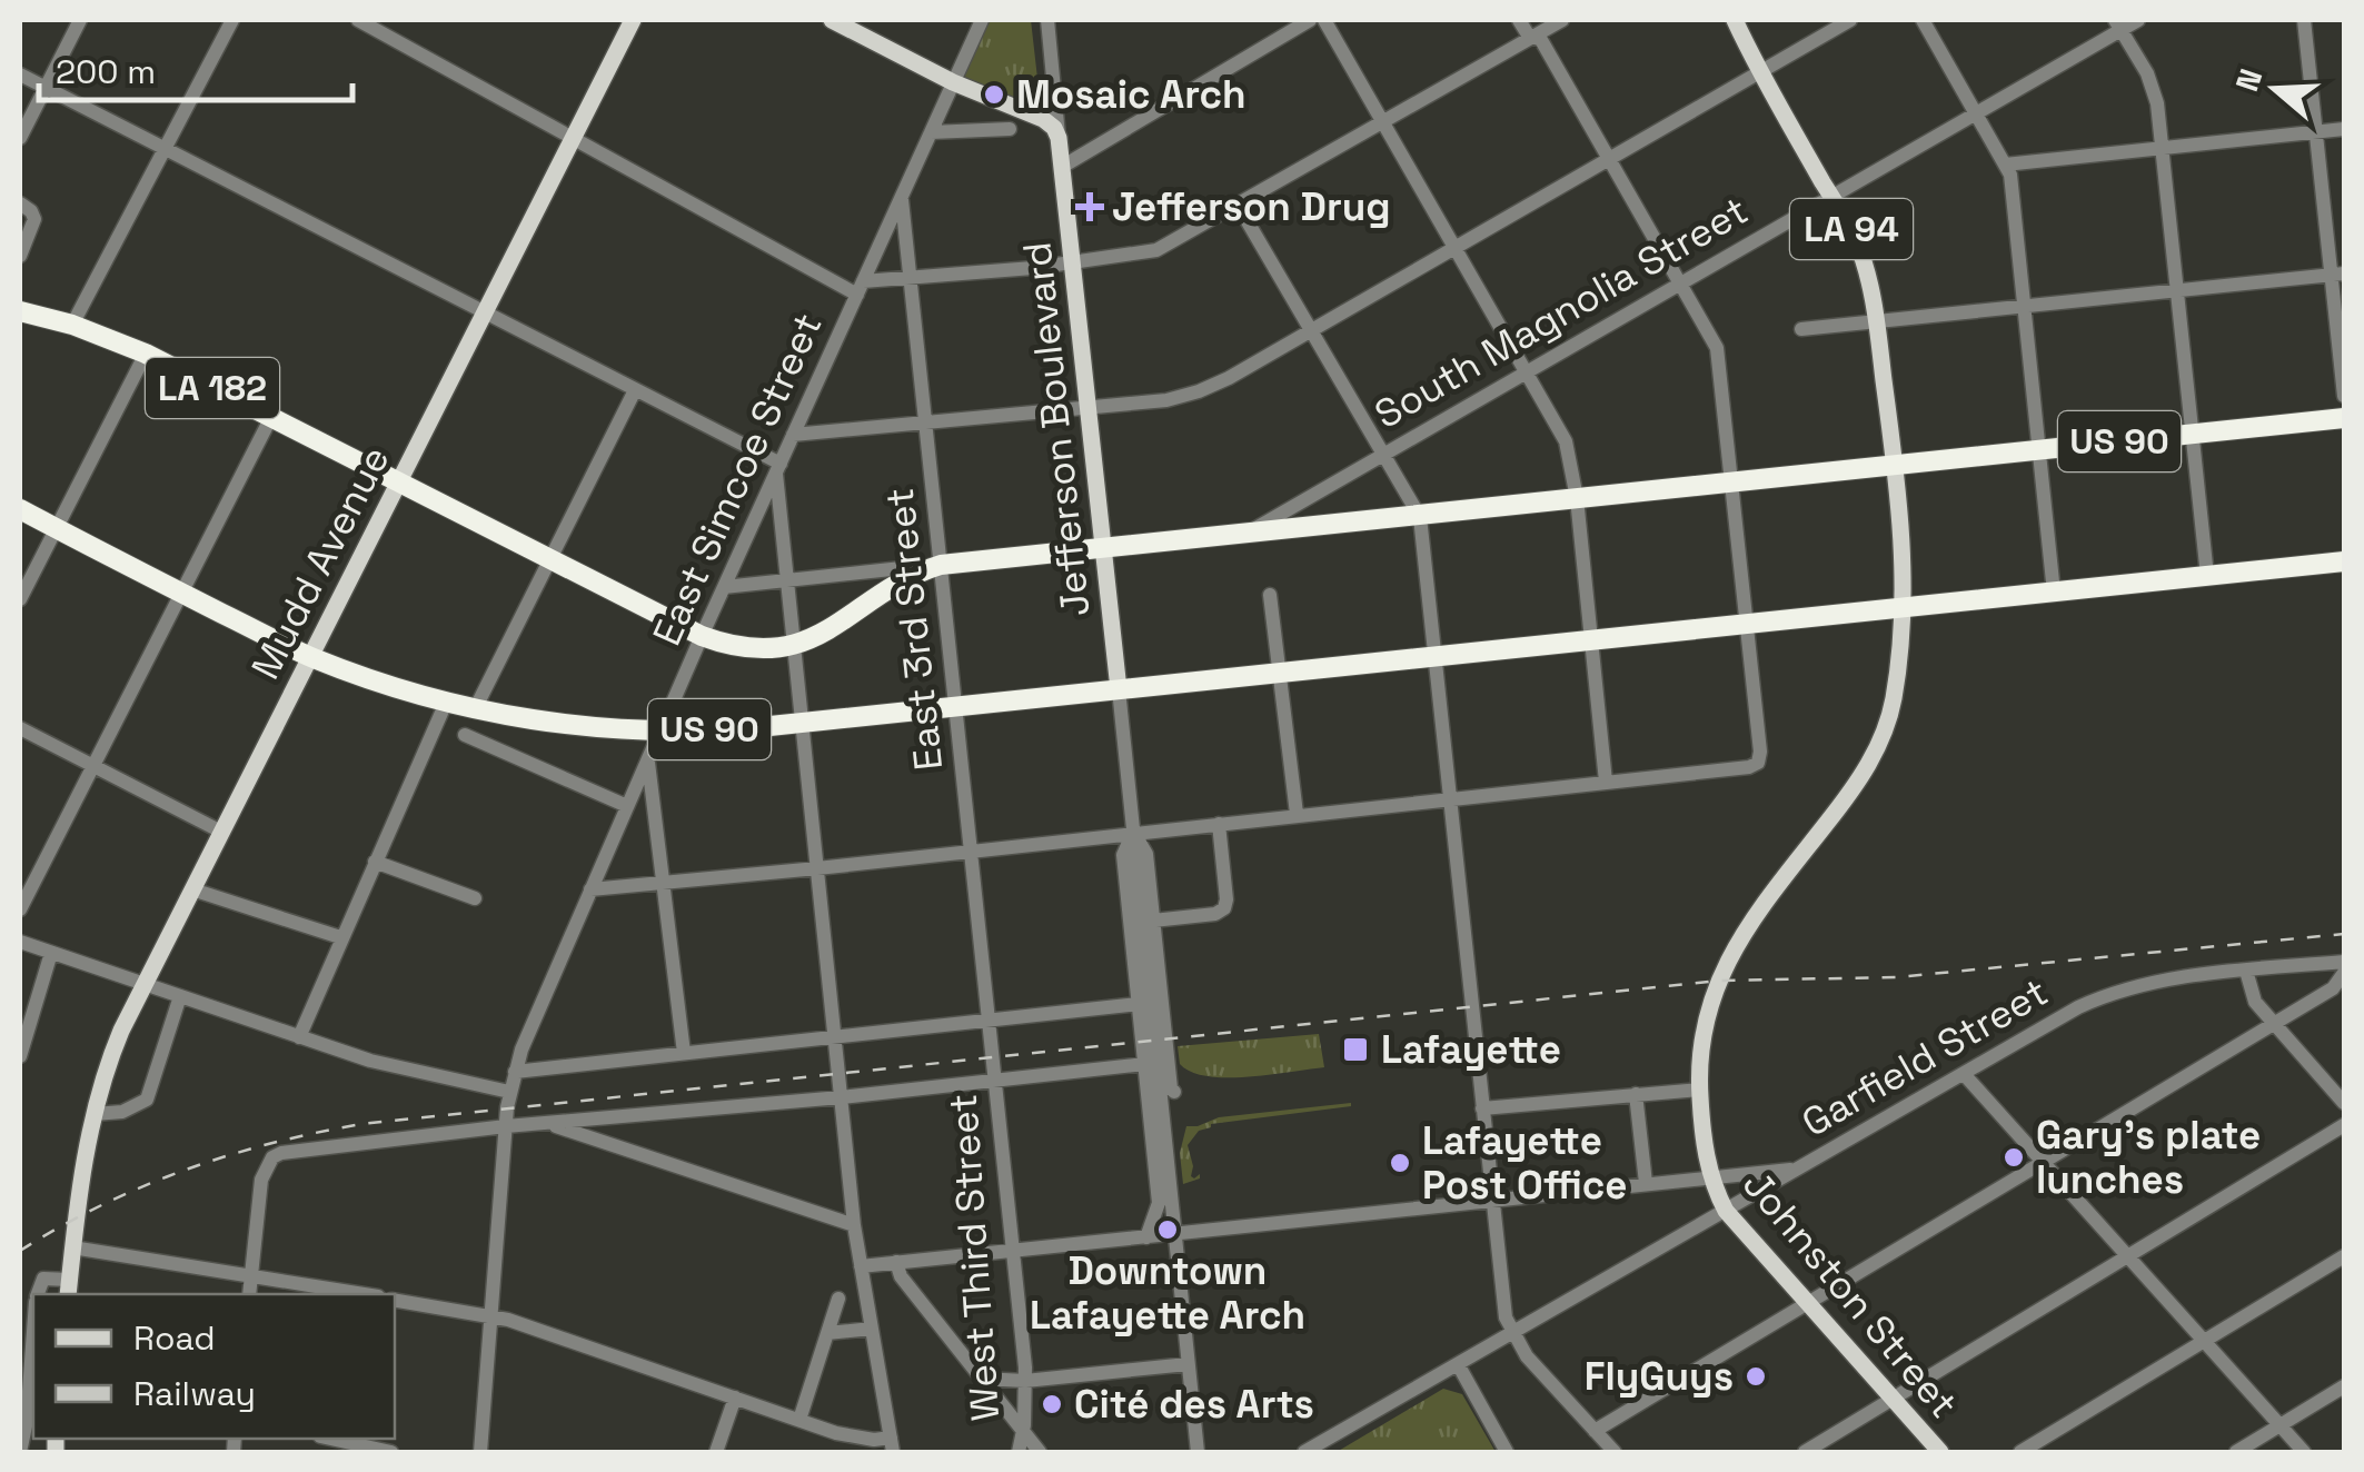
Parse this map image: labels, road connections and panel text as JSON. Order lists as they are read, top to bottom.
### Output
{
  "streets": {
    "highway": ["LA 182", "US 90"],
    "main road": [
      "LA 94",
      "Jefferson Boulevard",
      "Mudd Avenue",
      "Johnston Street"
    ],
    "street": [
      "South Magnolia Street",
      "East Simcoe Street",
      "East 3rd Street",
      "Garfield Street",
      "West Third Street"
    ]
  },
  "crossings": [
    ["LA 94", "South Magnolia Street"],
    ["LA 94", "US 90"],
    ["LA 94", "Johnston Street"],
    ["South Magnolia Street", "US 90"],
    ["LA 182", "US 90"],
    ["LA 182", "Mudd Avenue"],
    ["Jefferson Boulevard", "US 90"],
    ["US 90", "East Simcoe Street"],
    ["US 90", "Mudd Avenue"],
    ["US 90", "East 3rd Street"],
    ["US 90", "Johnston Street"],
    ["East Simcoe Street", "East 3rd Street"],
    ["East 3rd Street", "West Third Street"],
    ["Garfield Street", "Johnston Street"]
  ],
  "places": {
    "other": [
      "Mosaic Arch",
      "Gary's plate lunches",
      "Lafayette Post Office",
      "Downtown Lafayette Arch",
      "FlyGuys",
      "Cité des Arts"
    ],
    "health": ["Jefferson Drug"],
    "transit": ["Lafayette"]
  },
  "legend": ["Road", "Railway"],
  "scale_bar": "200 m",
  "north": "left"
}
